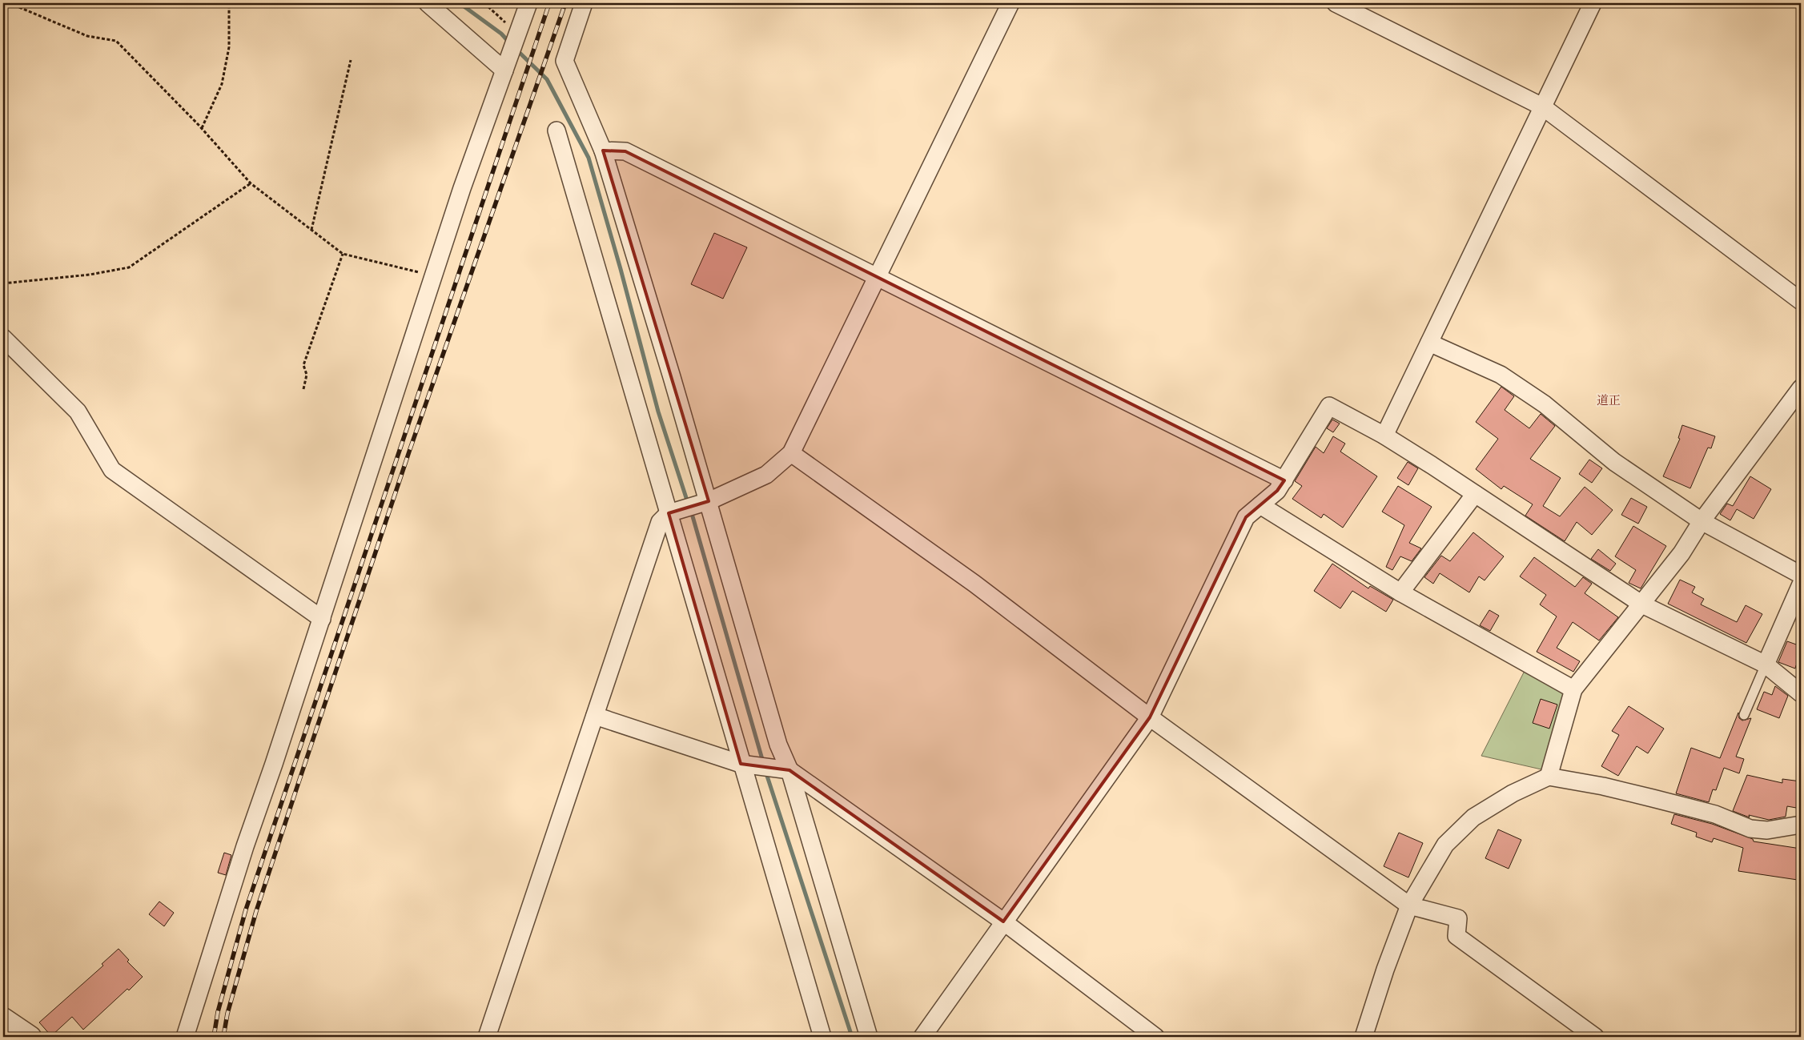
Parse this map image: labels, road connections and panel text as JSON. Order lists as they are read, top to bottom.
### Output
{
  "districts": ["道正"]
}
